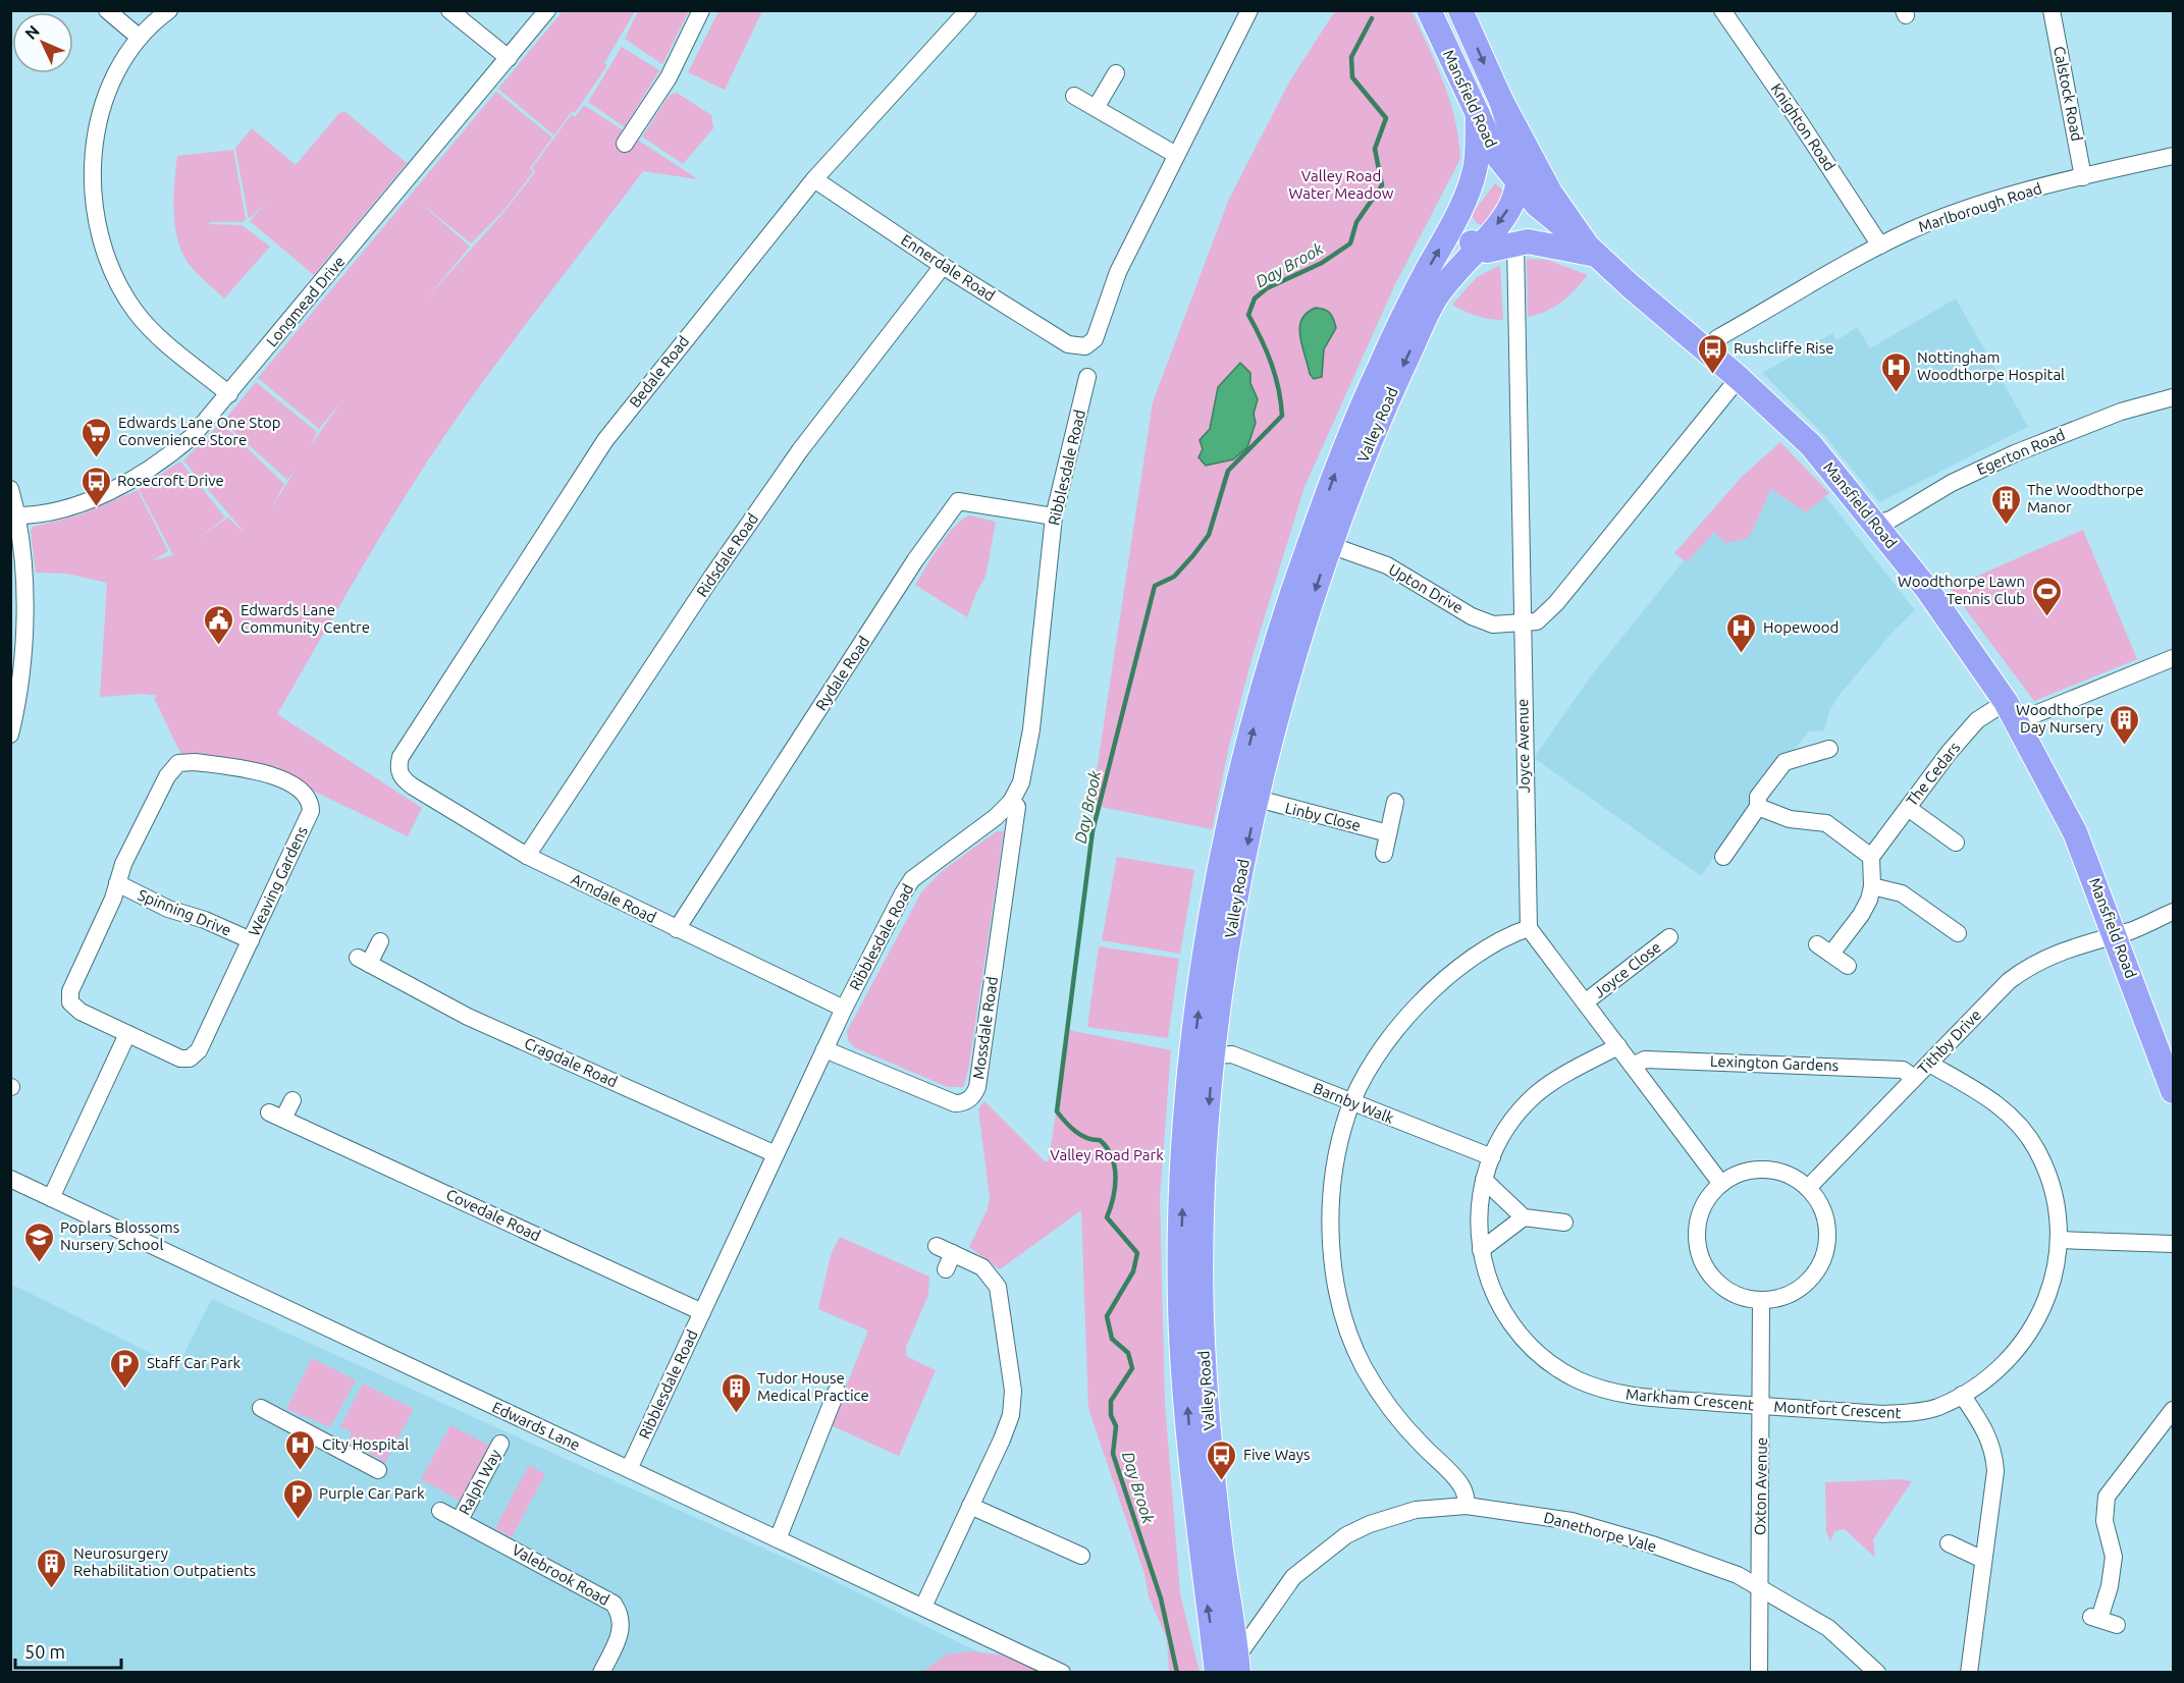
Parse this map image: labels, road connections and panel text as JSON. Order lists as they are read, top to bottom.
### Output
{
  "streets": {
    "highway": ["Mansfield Road", "Valley Road"],
    "street": [
      "Calstock Road",
      "Knighton Road",
      "Marlborough Road",
      "Ennerdale Road",
      "Longmead Drive",
      "Bedale Road",
      "Egerton Road",
      "Ribblesdale Road",
      "Ridsdale Road",
      "Upton Drive",
      "Rydale Road",
      "Joyce Avenue",
      "The Cedars",
      "Linby Close",
      "Weaving Gardens",
      "Arndale Road",
      "Spinning Drive",
      "Joyce Close",
      "Mossdale Road",
      "Tithby Drive",
      "Cragdale Road",
      "Lexington Gardens",
      "Barnby Walk",
      "Covedale Road",
      "Markham Crescent",
      "Montfort Crescent",
      "Edwards Lane",
      "Ralph Way",
      "Oxton Avenue",
      "Danethorpe Vale",
      "Valebrook Road"
    ]
  },
  "crossings": [
    ["Calstock Road", "Marlborough Road"],
    ["Mansfield Road", "Marlborough Road"],
    ["Mansfield Road", "Valley Road"],
    ["Mansfield Road", "Egerton Road"],
    ["Mansfield Road", "The Cedars"],
    ["Mansfield Road", "Tithby Drive"],
    ["Knighton Road", "Marlborough Road"],
    ["Ennerdale Road", "Bedale Road"],
    ["Ennerdale Road", "Ridsdale Road"],
    ["Bedale Road", "Arndale Road"],
    ["Valley Road", "Upton Drive"],
    ["Valley Road", "Linby Close"],
    ["Valley Road", "Barnby Walk"],
    ["Valley Road", "Danethorpe Vale"],
    ["Ribblesdale Road", "Rydale Road"],
    ["Ribblesdale Road", "Arndale Road"],
    ["Ribblesdale Road", "Mossdale Road"],
    ["Ribblesdale Road", "Cragdale Road"],
    ["Ribblesdale Road", "Covedale Road"],
    ["Ribblesdale Road", "Edwards Lane"],
    ["Ridsdale Road", "Arndale Road"],
    ["Upton Drive", "Joyce Avenue"],
    ["Rydale Road", "Arndale Road"],
    ["Weaving Gardens", "Spinning Drive"],
    ["Tithby Drive", "Lexington Gardens"],
    ["Tithby Drive", "Montfort Crescent"],
    ["Tithby Drive", "Oxton Avenue"],
    ["Barnby Walk", "Markham Crescent"],
    ["Markham Crescent", "Montfort Crescent"],
    ["Markham Crescent", "Oxton Avenue"],
    ["Montfort Crescent", "Oxton Avenue"],
    ["Ralph Way", "Valebrook Road"],
    ["Oxton Avenue", "Danethorpe Vale"]
  ],
  "water": ["Day Brook"],
  "parks": ["Valley Road Water Meadow", "Valley Road Park"],
  "places": {
    "bus stop": ["Rushcliffe Rise", "Rosecroft Drive", "Five Ways"],
    "hospital": ["Nottingham Woodthorpe Hospital", "Hopewood", "City Hospital"],
    "supermarket": ["Edwards Lane One Stop Convenience Store"],
    "building": [
      "The Woodthorpe Manor",
      "Woodthorpe Day Nursery",
      "Tudor House Medical Practice",
      "Neurosurgery Rehabilitation Outpatients"
    ],
    "sports": ["Woodthorpe Lawn Tennis Club"],
    "public building": ["Edwards Lane Community Centre"],
    "school or university": ["Poplars Blossoms Nursery School"],
    "parking": ["Staff Car Park", "Purple Car Park"]
  },
  "scale_bar": "50 m",
  "north": "top left"
}
